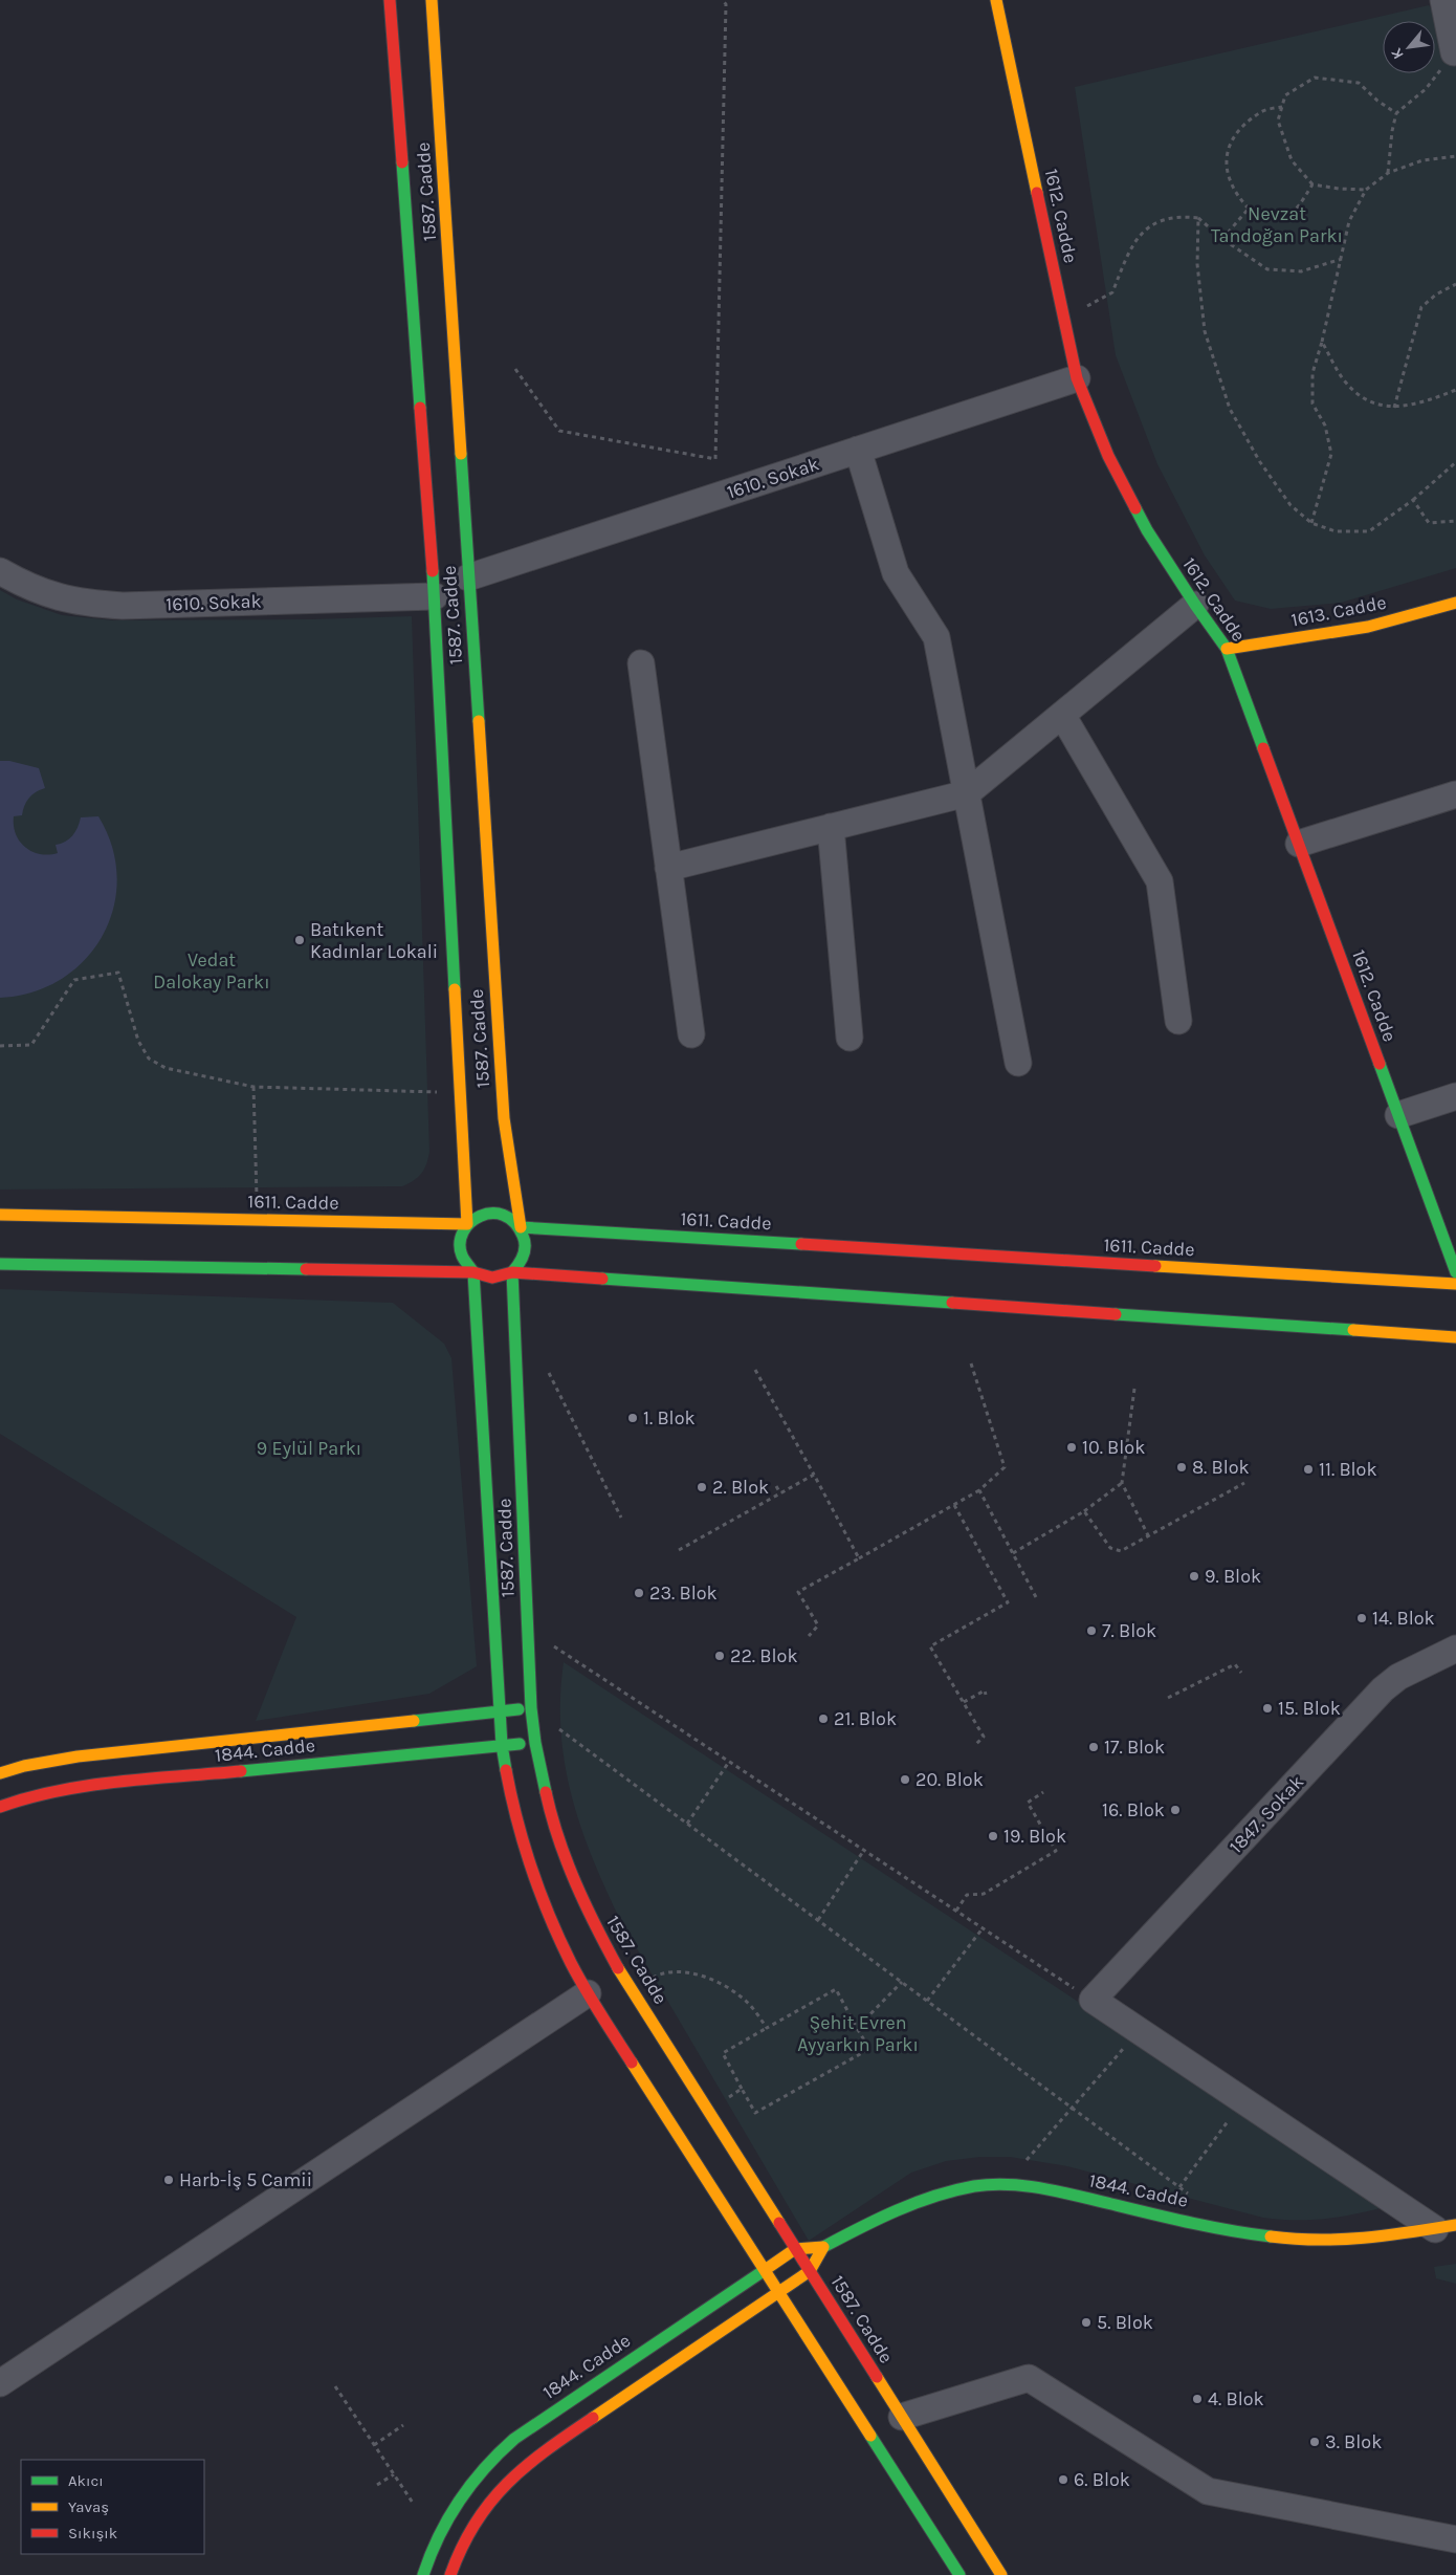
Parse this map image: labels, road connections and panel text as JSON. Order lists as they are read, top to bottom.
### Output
{
  "streets": {
    "main road": [
      "1587. Cadde",
      "1612. Cadde",
      "1613. Cadde",
      "1611. Cadde",
      "1844. Cadde"
    ],
    "street": ["1610. Sokak", "1847. Sokak"]
  },
  "crossings": [
    ["1587. Cadde", "1610. Sokak"],
    ["1587. Cadde", "1611. Cadde"],
    ["1587. Cadde", "1844. Cadde"],
    ["1612. Cadde", "1610. Sokak"],
    ["1612. Cadde", "1613. Cadde"]
  ],
  "parks": [
    "Nevzat Tandoğan Parkı",
    "Vedat Dalokay Parkı",
    "9 Eylül Parkı",
    "Şehit Evren Ayyarkın Parkı"
  ],
  "places": [
    "Batıkent Kadınlar Lokali",
    "1. Blok",
    "10. Blok",
    "8. Blok",
    "11. Blok",
    "2. Blok",
    "9. Blok",
    "23. Blok",
    "14. Blok",
    "7. Blok",
    "22. Blok",
    "15. Blok",
    "21. Blok",
    "17. Blok",
    "20. Blok",
    "16. Blok",
    "19. Blok",
    "Harb-İş 5 Camii",
    "5. Blok",
    "4. Blok",
    "3. Blok",
    "6. Blok"
  ],
  "legend": ["Akıcı", "Yavaş", "Sıkışık"],
  "north": "bottom left"
}
